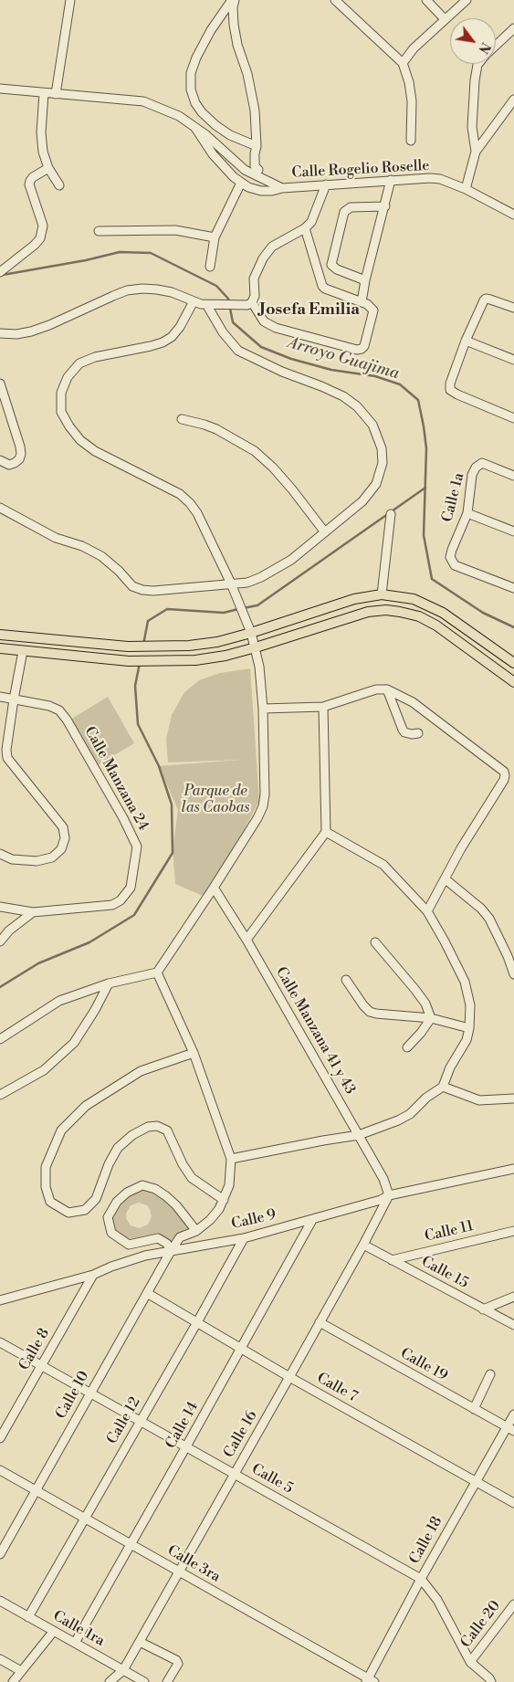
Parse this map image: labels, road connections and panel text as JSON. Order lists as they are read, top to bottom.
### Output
{
  "streets": {
    "street": [
      "Calle Rogelio Roselle",
      "Calle 1a",
      "Calle Manzana 24",
      "Calle Manzana 41 y 43",
      "Calle 9",
      "Calle 11",
      "Calle 15",
      "Calle 8",
      "Calle 19",
      "Calle 7",
      "Calle 10",
      "Calle 12",
      "Calle 14",
      "Calle 16",
      "Calle 5",
      "Calle 18",
      "Calle 3ra",
      "Calle 20",
      "Calle 1ra"
    ]
  },
  "crossings": [
    ["Calle Manzana 41 y 43", "Calle 9"],
    ["Calle Manzana 41 y 43", "Calle 16"],
    ["Calle 9", "Calle 8"],
    ["Calle 9", "Calle 10"],
    ["Calle 9", "Calle 12"],
    ["Calle 9", "Calle 14"],
    ["Calle 9", "Calle 16"],
    ["Calle 11", "Calle 15"],
    ["Calle 15", "Calle 16"],
    ["Calle 8", "Calle 5"],
    ["Calle 19", "Calle 16"],
    ["Calle 19", "Calle 18"],
    ["Calle 7", "Calle 10"],
    ["Calle 7", "Calle 12"],
    ["Calle 7", "Calle 14"],
    ["Calle 7", "Calle 16"],
    ["Calle 7", "Calle 18"],
    ["Calle 10", "Calle 5"],
    ["Calle 10", "Calle 3ra"],
    ["Calle 12", "Calle 5"],
    ["Calle 12", "Calle 3ra"],
    ["Calle 12", "Calle 1ra"],
    ["Calle 14", "Calle 5"],
    ["Calle 14", "Calle 3ra"],
    ["Calle 14", "Calle 1ra"],
    ["Calle 16", "Calle 5"],
    ["Calle 16", "Calle 3ra"],
    ["Calle 16", "Calle 1ra"],
    ["Calle 5", "Calle 18"],
    ["Calle 5", "Calle 20"],
    ["Calle 18", "Calle 3ra"]
  ],
  "districts": ["Josefa Emilia"],
  "water": ["Arroyo Guajima"],
  "parks": ["Parque de las Caobas"],
  "north": "bottom right"
}
